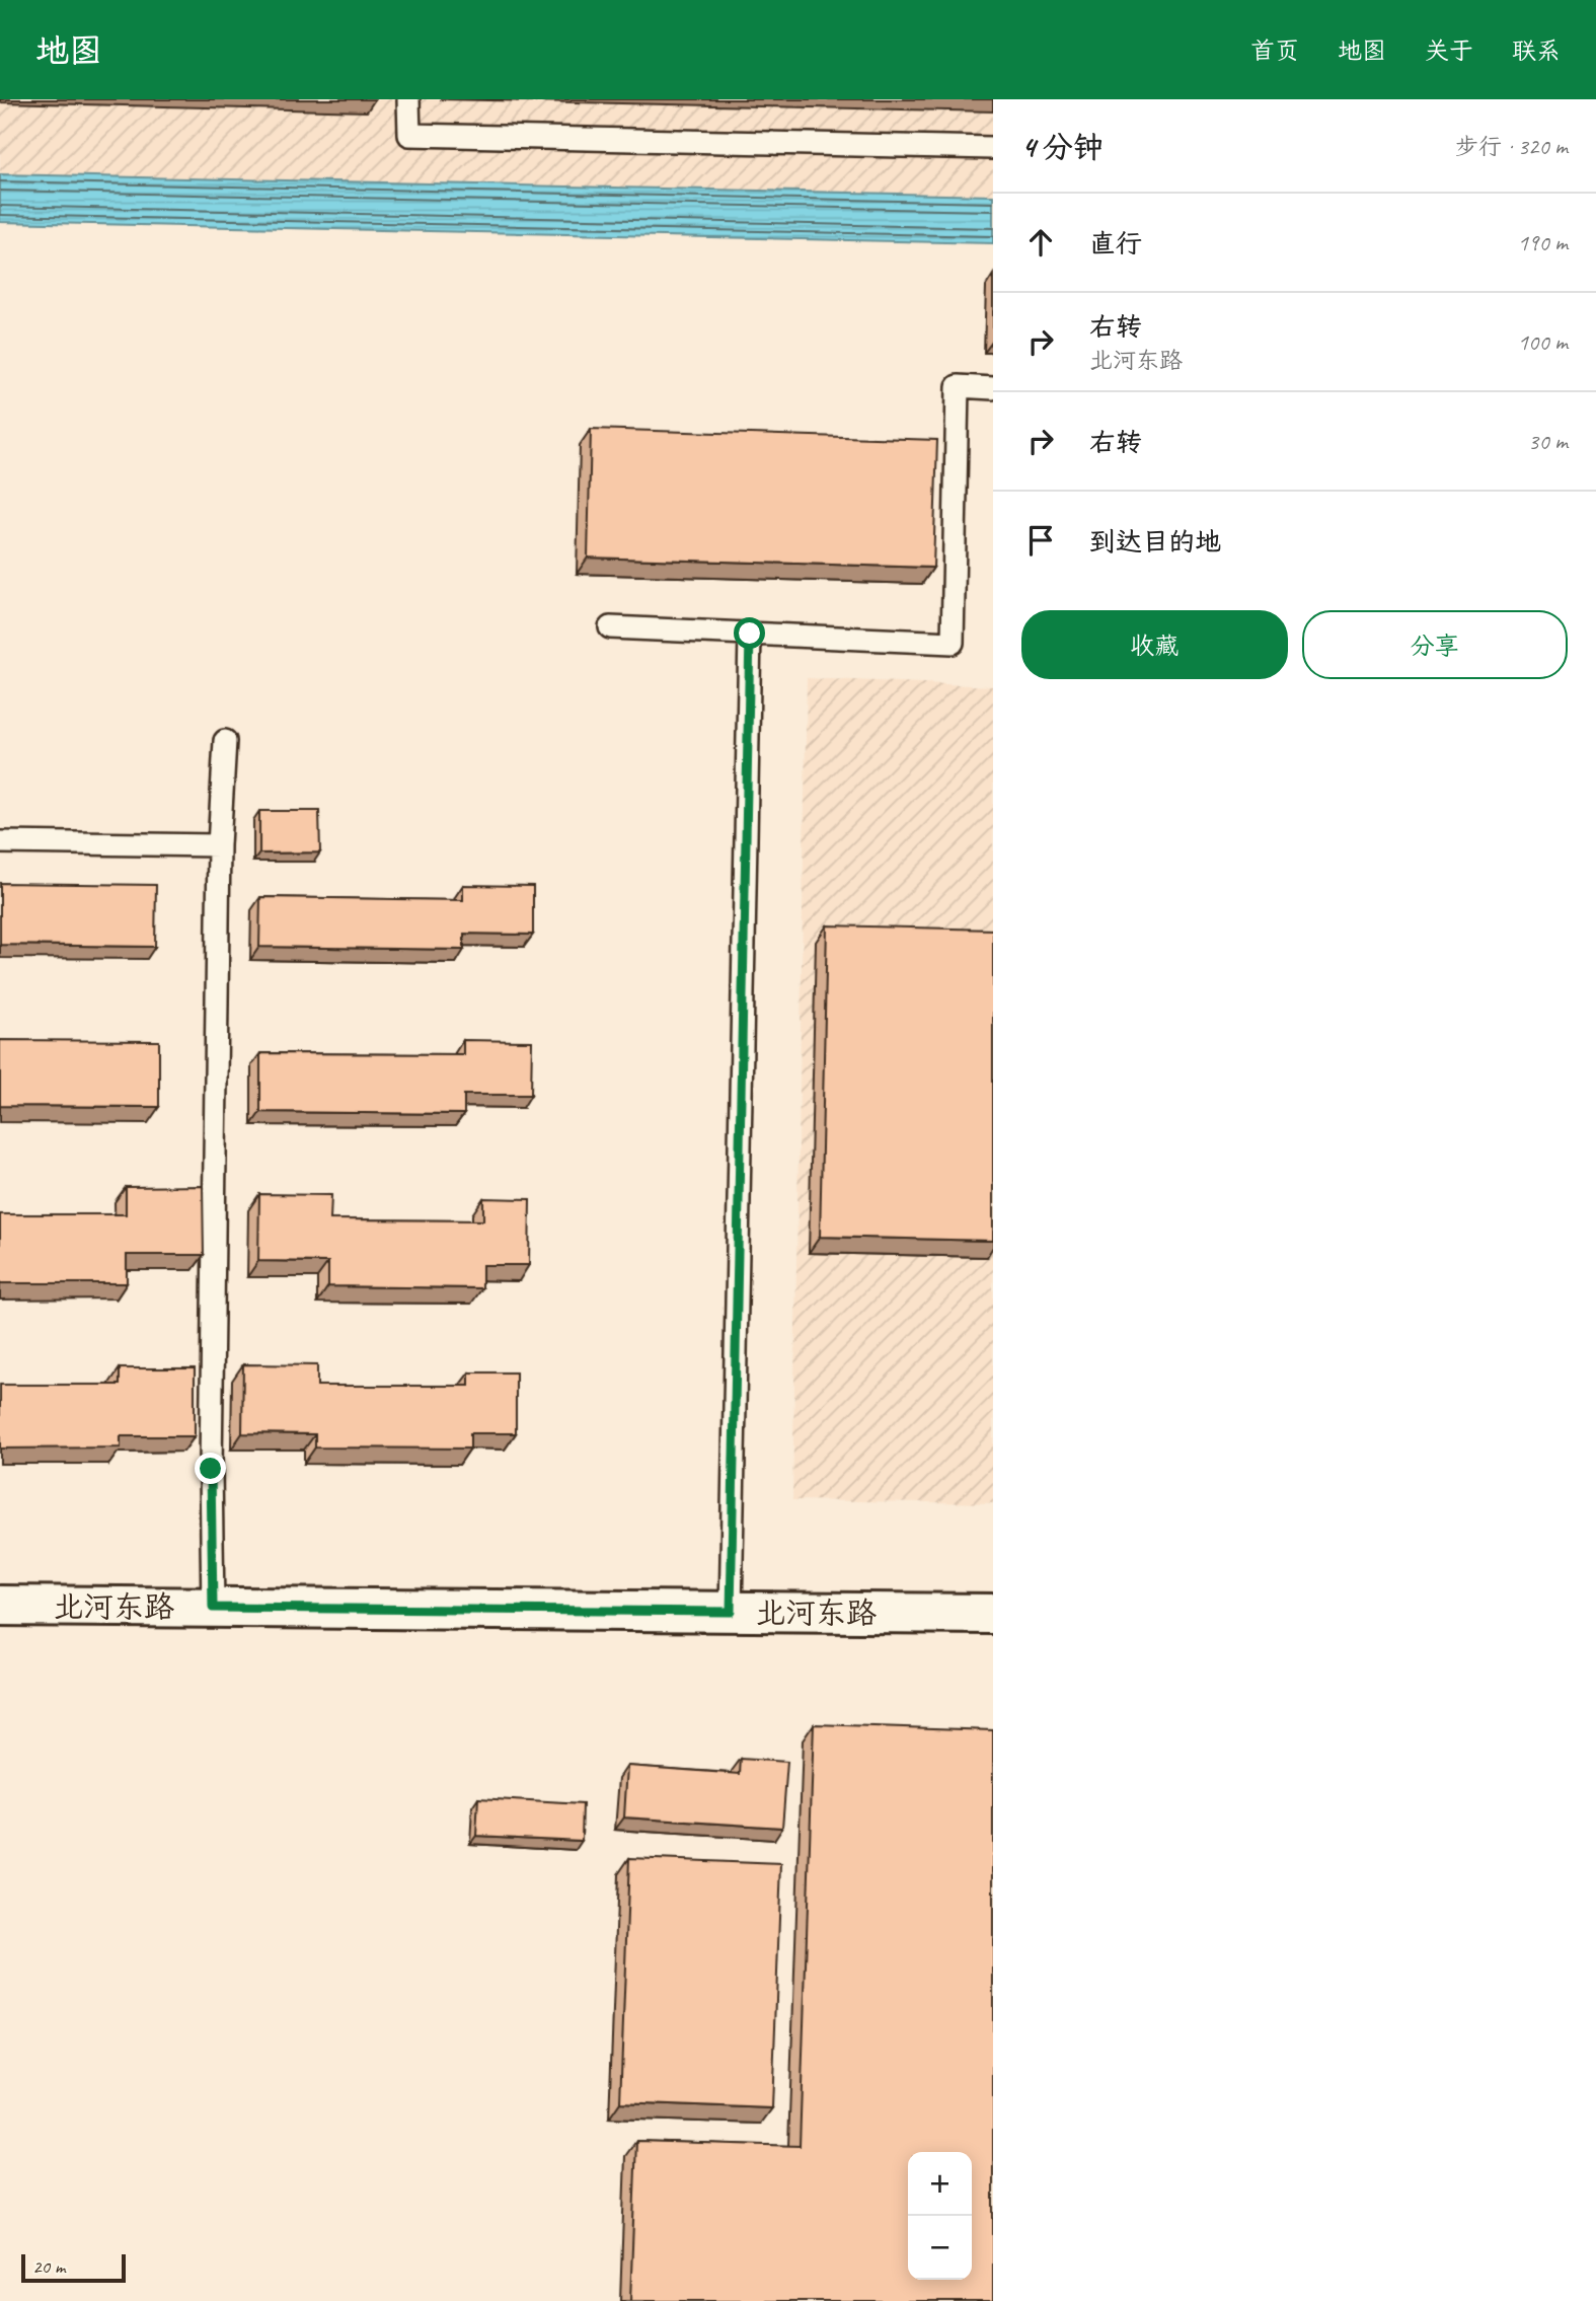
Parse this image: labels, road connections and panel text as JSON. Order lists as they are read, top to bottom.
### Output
{
  "streets": {
    "street": ["北河东路"]
  },
  "scale_bar": "20 m",
  "page": {
    "header": "地图",
    "nav": [
      "首页",
      "地图",
      "关于",
      "联系"
    ],
    "heading": ["4 分钟", "步行 · 320 m"],
    "list": [
      ["直行", "190 m"],
      ["右转", "北河东路", "100 m"],
      ["右转", "30 m"],
      "到达目的地"
    ],
    "buttons": ["收藏", "分享"],
    "map_buttons": ["+", "−"],
    "scale": "20 m"
  }
}
